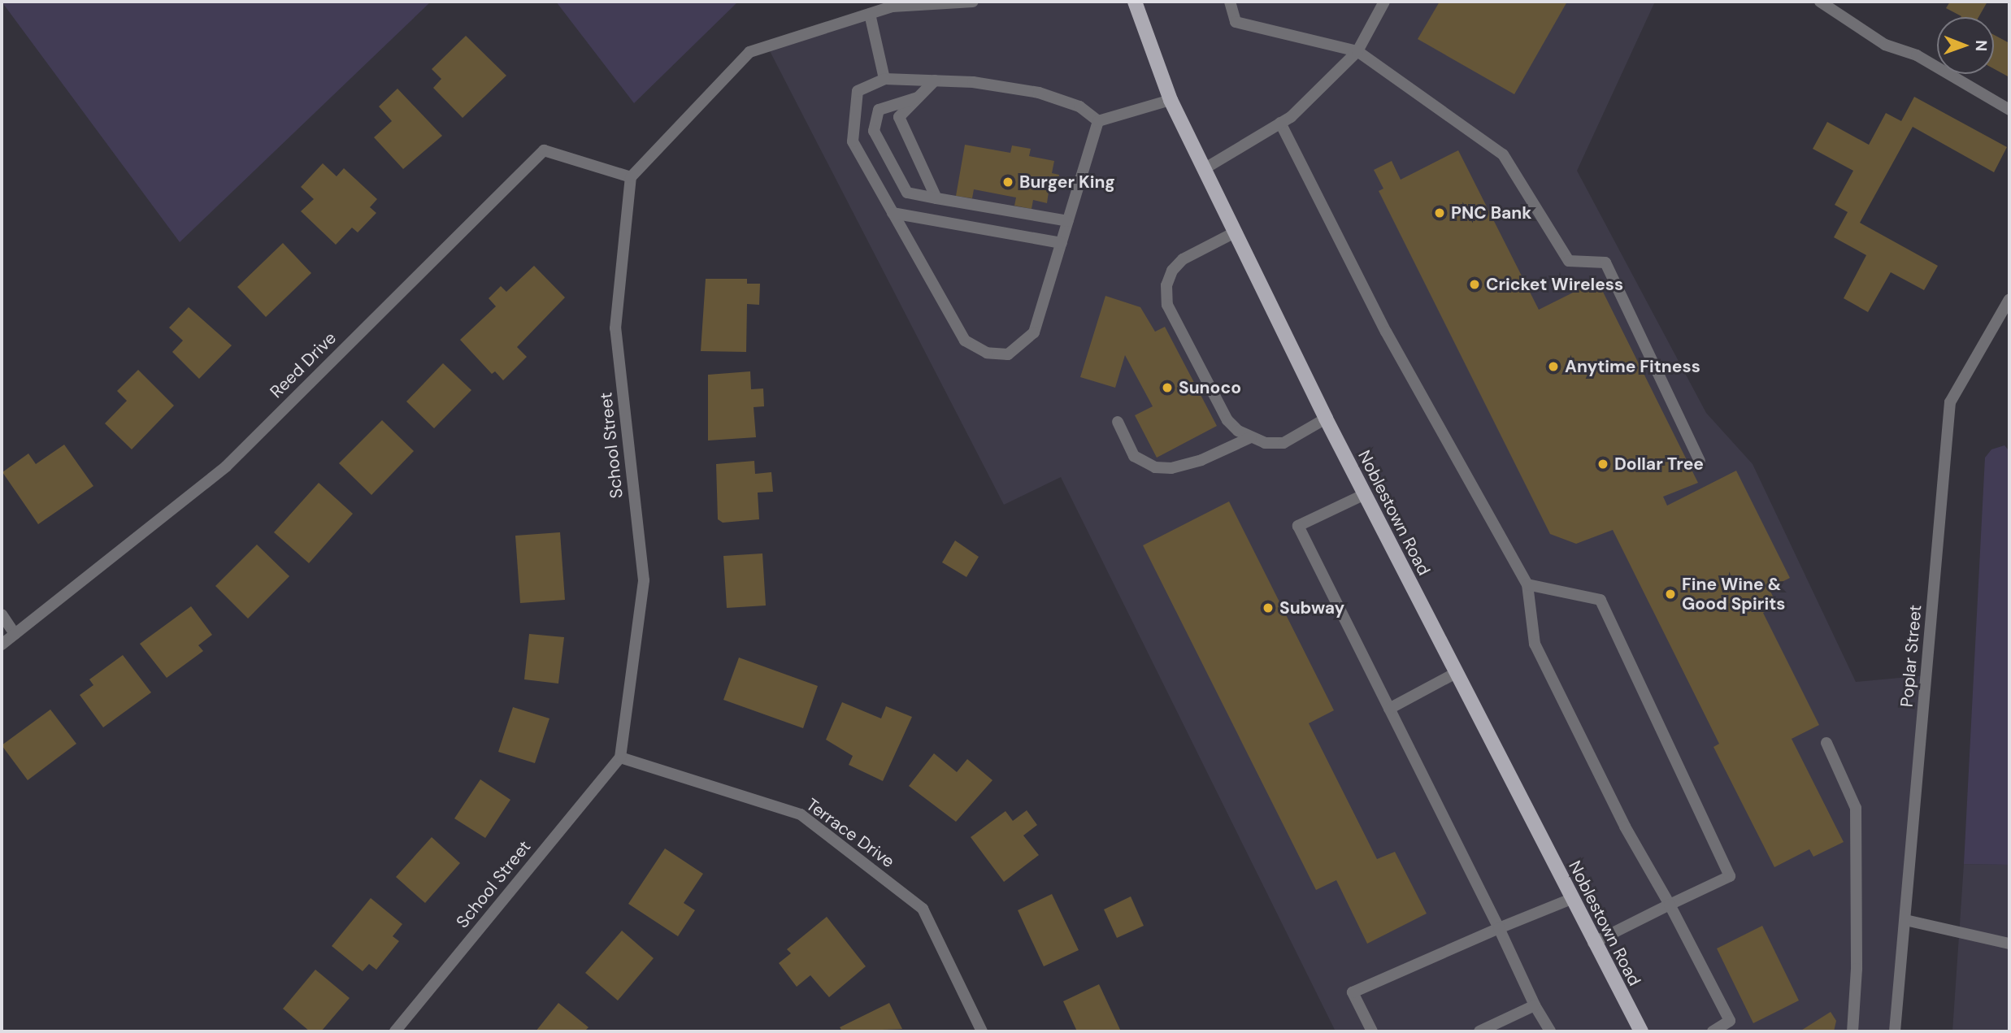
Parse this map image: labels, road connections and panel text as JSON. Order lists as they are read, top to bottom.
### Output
{
  "streets": {
    "main road": ["Noblestown Road"],
    "street": [
      "Reed Drive",
      "School Street",
      "Poplar Street",
      "Terrace Drive"
    ]
  },
  "crossings": [
    ["Reed Drive", "School Street"],
    ["School Street", "Terrace Drive"]
  ],
  "places": [
    "Burger King",
    "PNC Bank",
    "Cricket Wireless",
    "Anytime Fitness",
    "Sunoco",
    "Dollar Tree",
    "Fine Wine & Good Spirits",
    "Subway"
  ],
  "north": "right"
}
